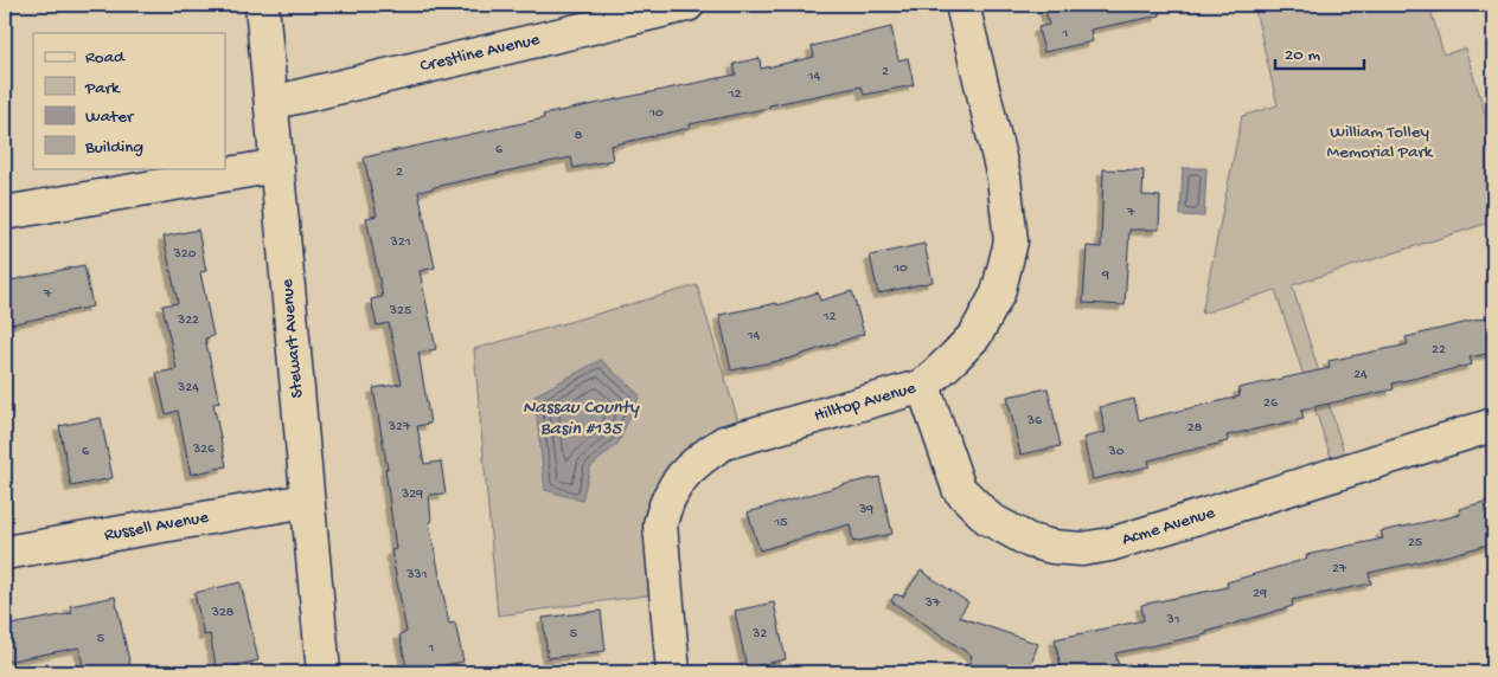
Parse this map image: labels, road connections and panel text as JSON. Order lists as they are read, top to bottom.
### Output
{
  "streets": {
    "street": [
      "Crestline Avenue",
      "Stewart Avenue",
      "Hilltop Avenue",
      "Russell Avenue",
      "Acme Avenue"
    ]
  },
  "crossings": [
    ["Crestline Avenue", "Stewart Avenue"],
    ["Stewart Avenue", "Russell Avenue"],
    ["Hilltop Avenue", "Acme Avenue"]
  ],
  "water": ["Nassau County Basin #135"],
  "parks": ["William Tolley Memorial Park"],
  "house_numbers": [
    "1",
    "2",
    "14",
    "12",
    "10",
    "8",
    "6",
    "2",
    "7",
    "321",
    "320",
    "10",
    "9",
    "7",
    "325",
    "12",
    "322",
    "14",
    "22",
    "24",
    "324",
    "26",
    "36",
    "327",
    "28",
    "326",
    "6",
    "30",
    "329",
    "39",
    "15",
    "25",
    "27",
    "331",
    "29",
    "37",
    "328",
    "31",
    "5",
    "32",
    "5",
    "1"
  ],
  "legend": [
    "Road",
    "Park",
    "Water",
    "Building"
  ],
  "scale_bar": "20 m"
}
